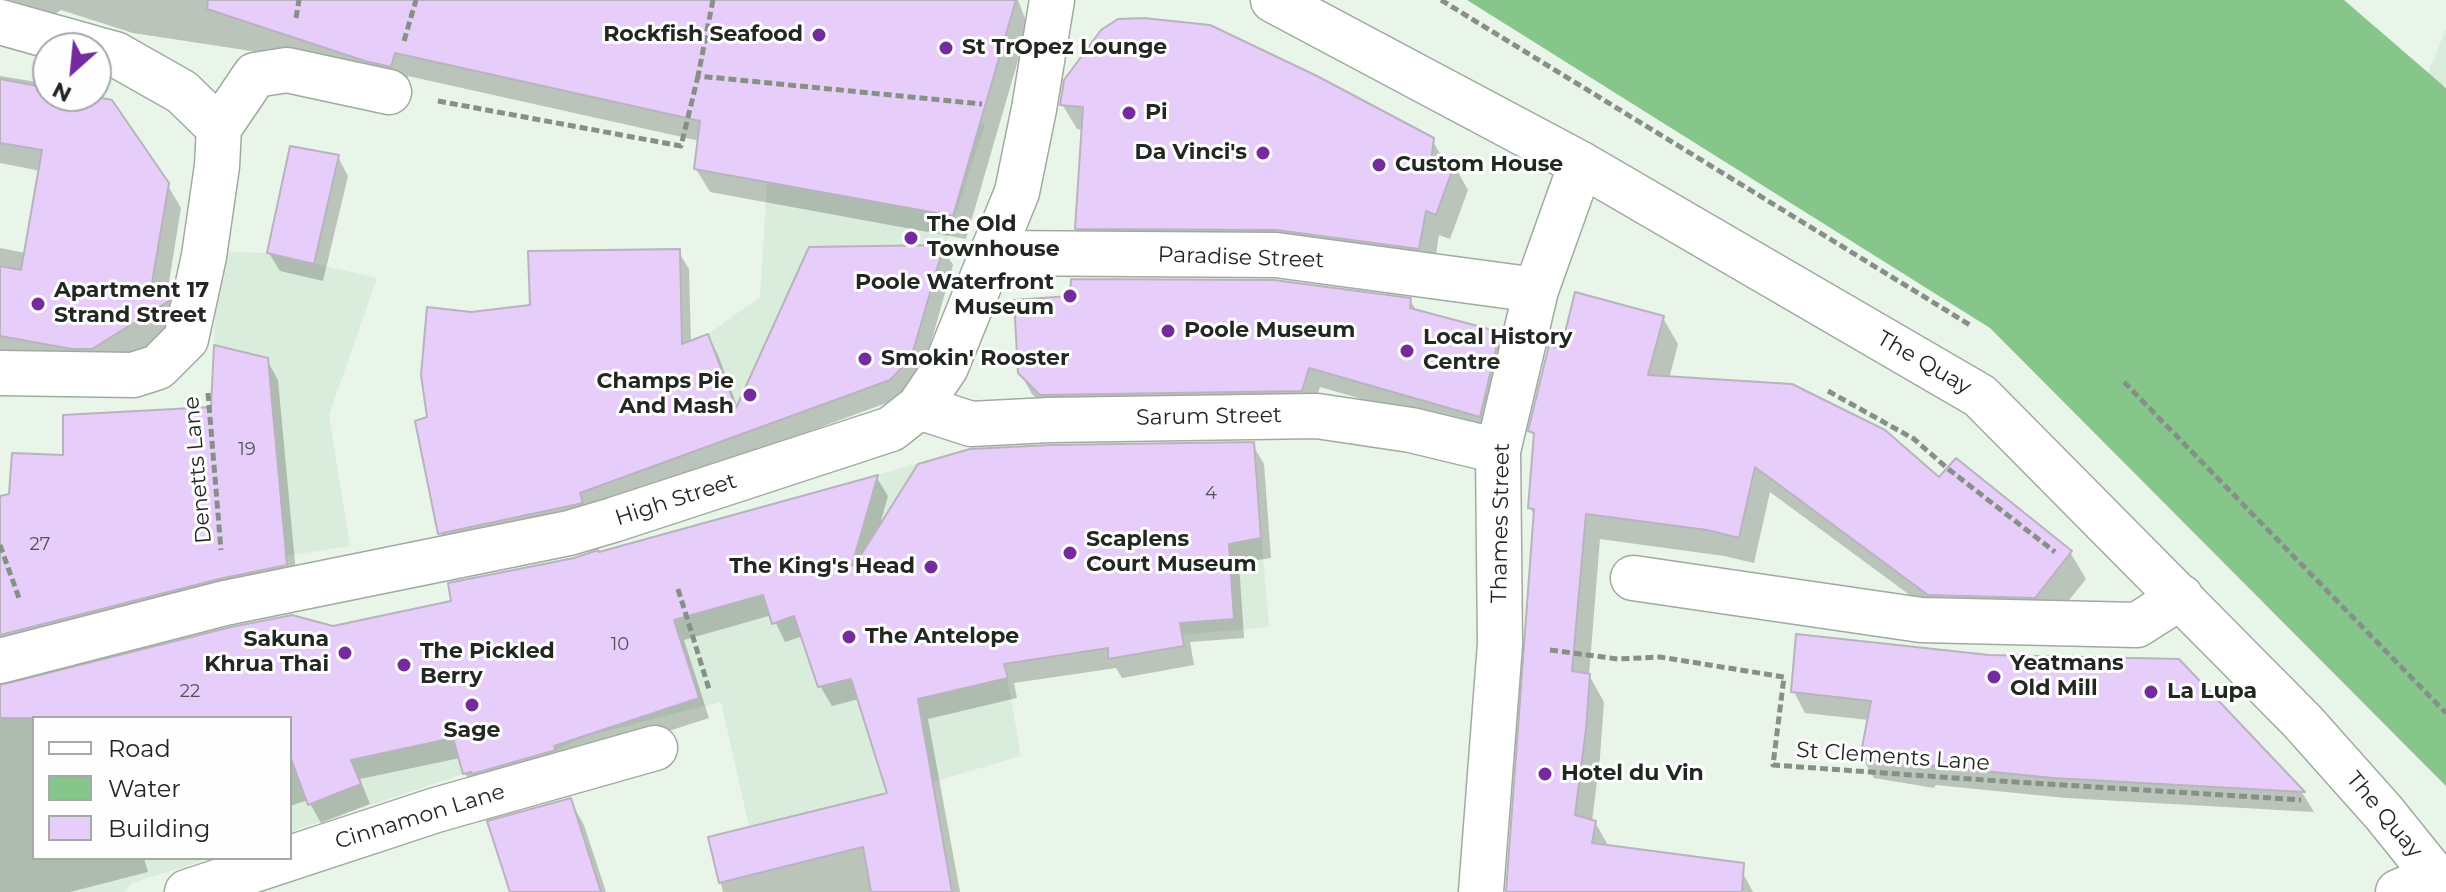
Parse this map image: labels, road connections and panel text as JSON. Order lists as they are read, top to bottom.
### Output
{
  "streets": {
    "street": [
      "Paradise Street",
      "The Quay",
      "Sarum Street",
      "High Street",
      "Thames Street",
      "Cinnamon Lane"
    ],
    "path": ["Denetts Lane", "St Clements Lane"]
  },
  "crossings": [
    ["Paradise Street", "High Street"],
    ["Paradise Street", "Thames Street"],
    ["The Quay", "Thames Street"],
    ["The Quay", "St Clements Lane"],
    ["Sarum Street", "High Street"],
    ["Sarum Street", "Thames Street"],
    ["Denetts Lane", "High Street"],
    ["Thames Street", "St Clements Lane"]
  ],
  "places": [
    "Rockfish Seafood",
    "St TrOpez Lounge",
    "Pi",
    "Da Vinci's",
    "Custom House",
    "The Old Townhouse",
    "Poole Waterfront Museum",
    "Apartment 17 Strand Street",
    "Poole Museum",
    "Local History Centre",
    "Smokin' Rooster",
    "Champs Pie And Mash",
    "Scaplens Court Museum",
    "The King's Head",
    "The Antelope",
    "Sakuna Khrua Thai",
    "The Pickled Berry",
    "Yeatmans Old Mill",
    "La Lupa",
    "Sage",
    "Hotel du Vin"
  ],
  "house_numbers": [
    "19",
    "4",
    "27",
    "10",
    "22"
  ],
  "legend": ["Road", "Water", "Building"],
  "north": "bottom left"
}
